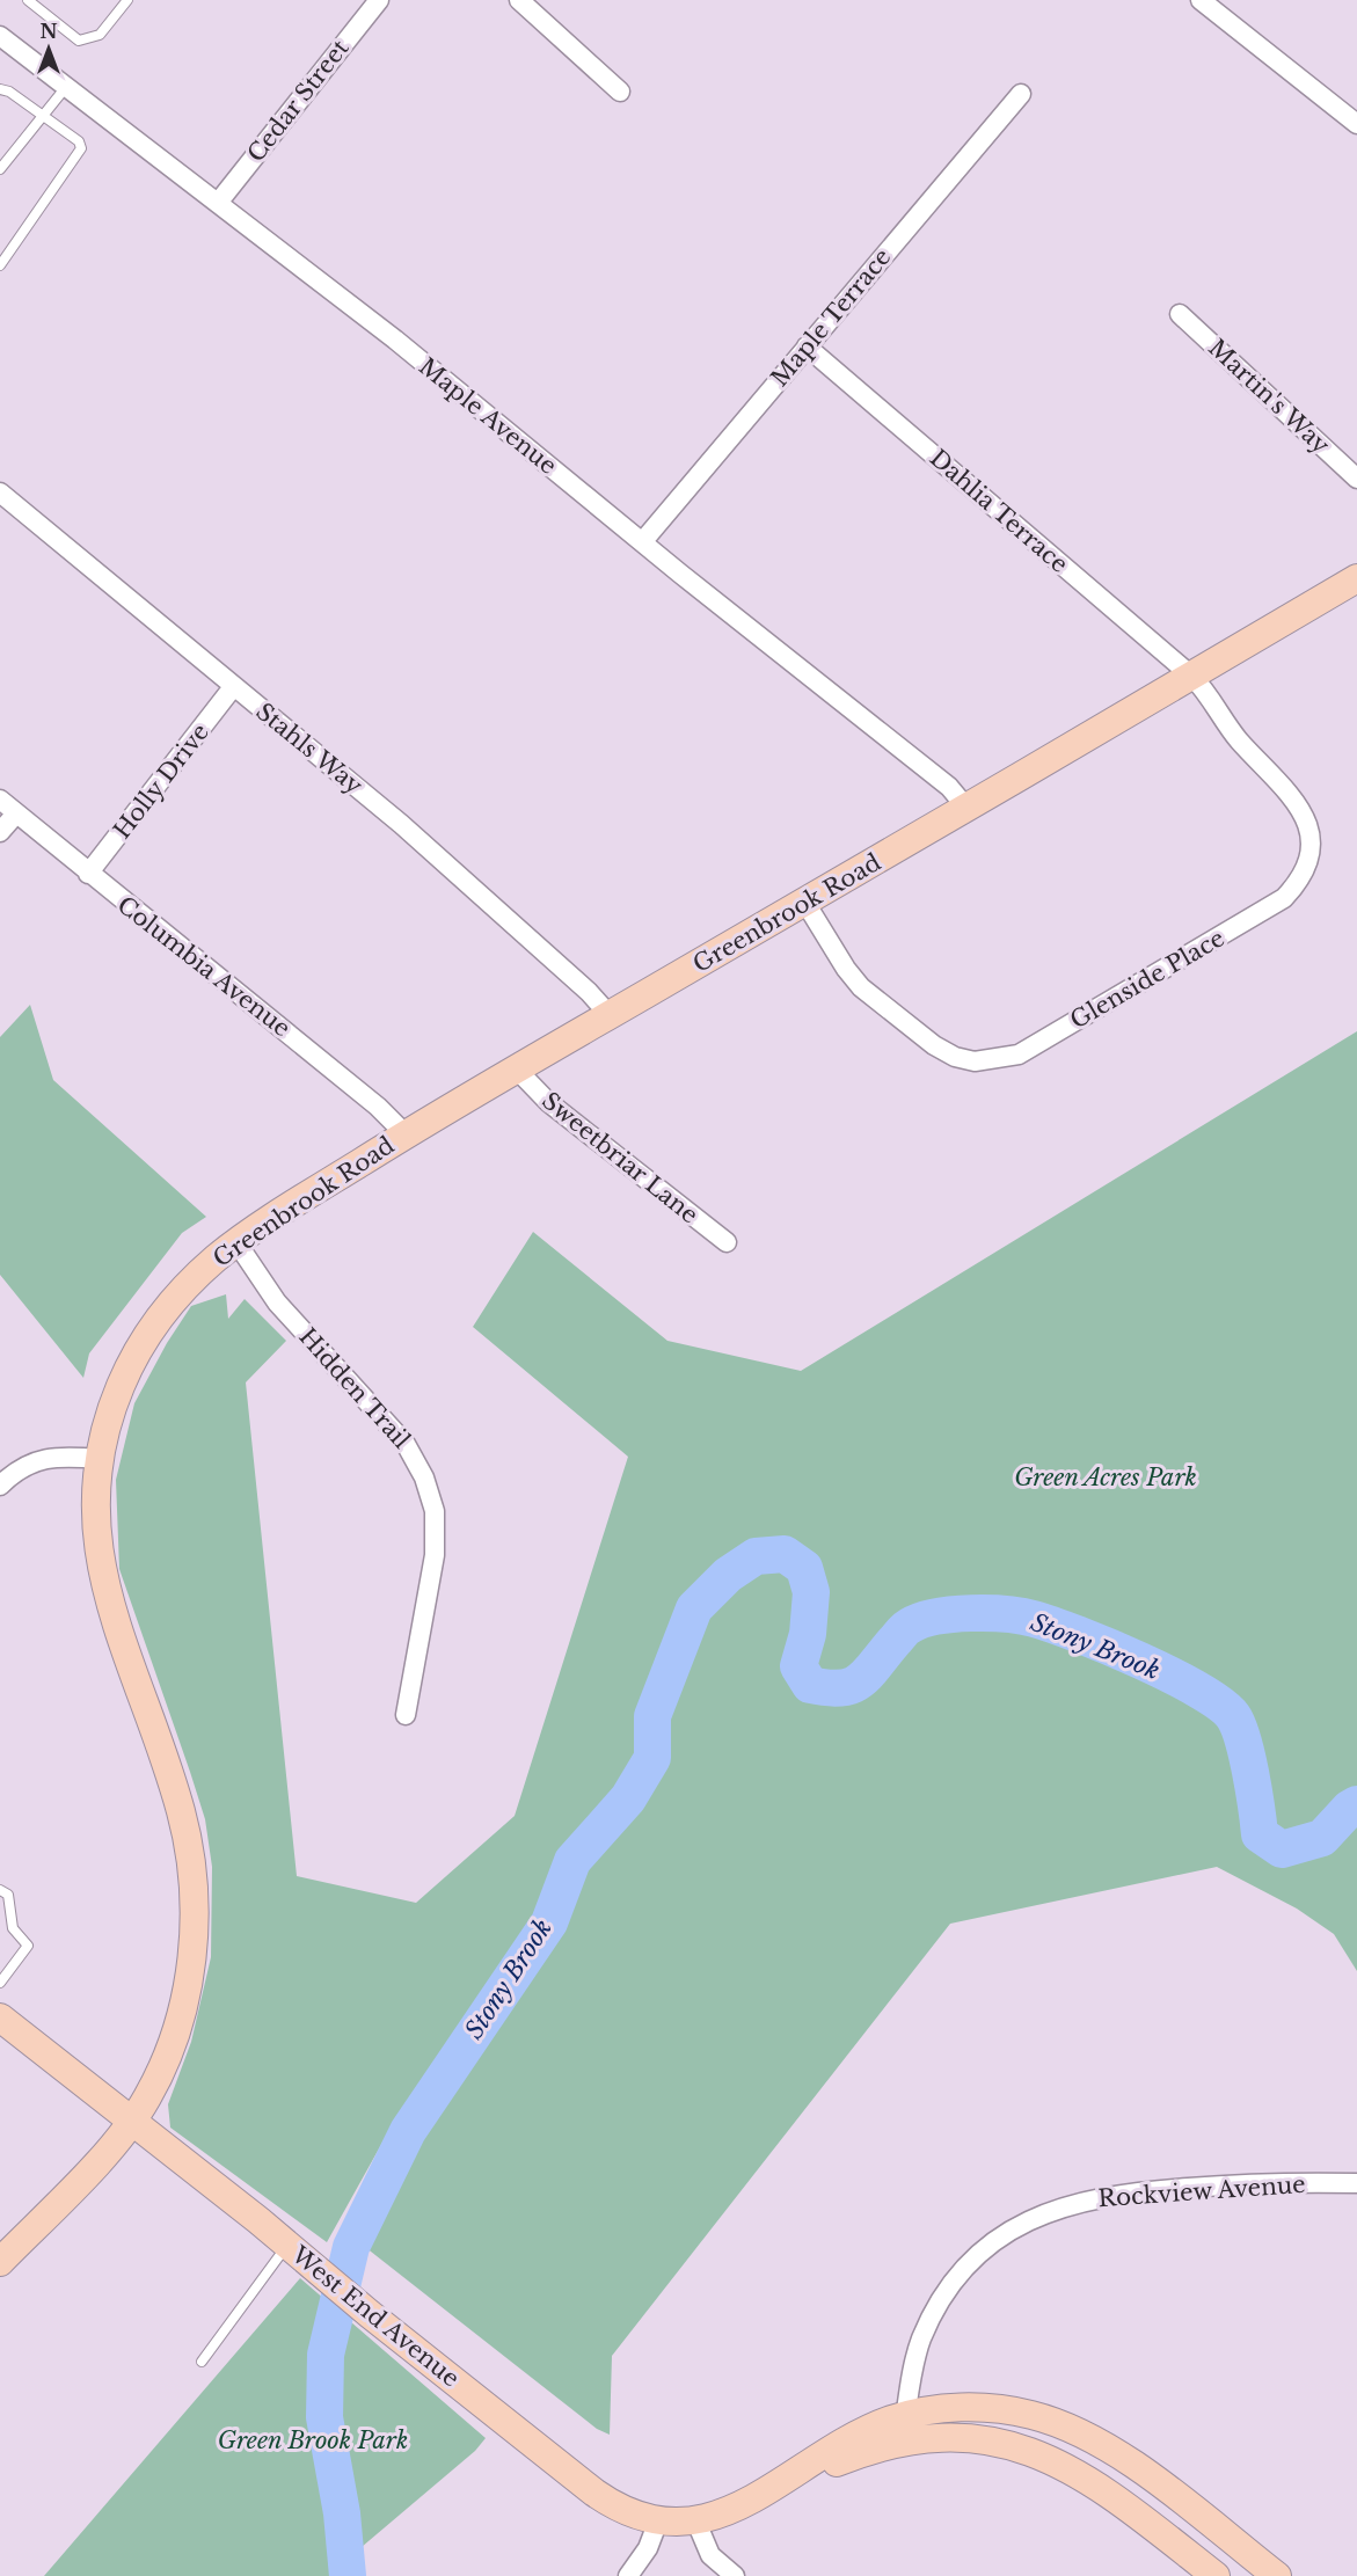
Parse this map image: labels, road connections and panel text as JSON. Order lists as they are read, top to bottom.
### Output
{
  "streets": {
    "street": [
      "Cedar Street",
      "Maple Terrace",
      "Martin's Way",
      "Maple Avenue",
      "Dahlia Terrace",
      "Stahls Way",
      "Holly Drive",
      "Greenbrook Road",
      "Columbia Avenue",
      "Glenside Place",
      "Sweetbriar Lane",
      "Hidden Trail",
      "Rockview Avenue",
      "West End Avenue"
    ]
  },
  "crossings": [
    ["Cedar Street", "Maple Avenue"],
    ["Maple Terrace", "Maple Avenue"],
    ["Maple Terrace", "Dahlia Terrace"],
    ["Maple Avenue", "Greenbrook Road"],
    ["Dahlia Terrace", "Greenbrook Road"],
    ["Dahlia Terrace", "Glenside Place"],
    ["Stahls Way", "Holly Drive"],
    ["Stahls Way", "Greenbrook Road"],
    ["Holly Drive", "Columbia Avenue"],
    ["Greenbrook Road", "Columbia Avenue"],
    ["Greenbrook Road", "Glenside Place"],
    ["Greenbrook Road", "Sweetbriar Lane"],
    ["Greenbrook Road", "Hidden Trail"],
    ["Greenbrook Road", "West End Avenue"],
    ["Rockview Avenue", "West End Avenue"]
  ],
  "water": ["Stony Brook"],
  "parks": ["Green Acres Park", "Green Brook Park"],
  "north": "top"
}
